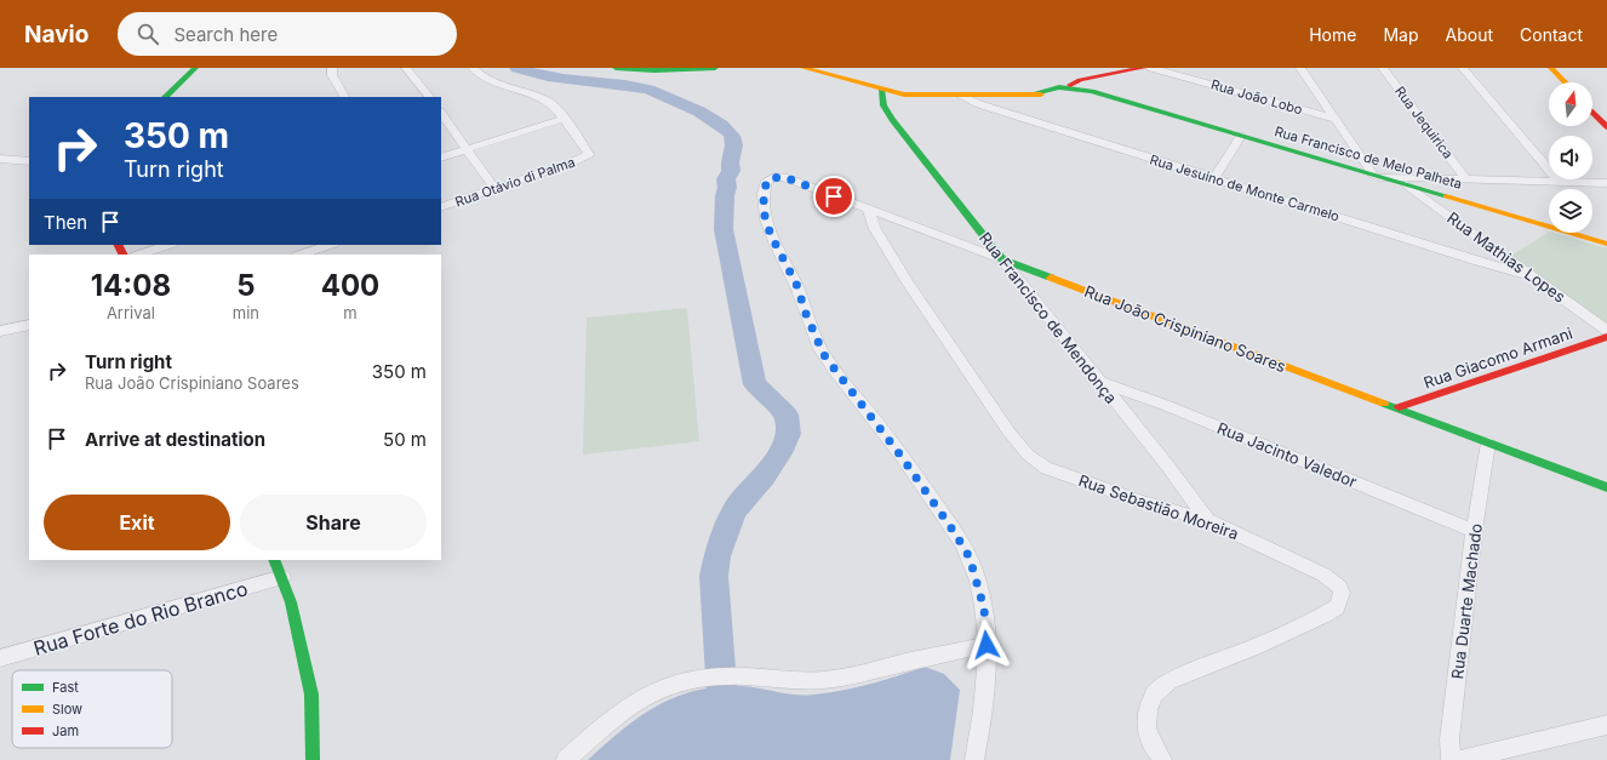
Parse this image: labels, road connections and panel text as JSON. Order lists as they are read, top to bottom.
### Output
{
  "streets": {
    "street": [
      "Rua João Lobo",
      "Rua Jequirica",
      "Rua Francisco de Melo Palheta",
      "Rua Otávio di Palma",
      "Rua Jesuino de Monte Carmelo",
      "Rua Mathias Lopes",
      "Rua Francisco de Mendonça",
      "Rua João Crispiniano Soares",
      "Rua Giacomo Armani",
      "Rua Jacinto Valedor",
      "Rua Sebastião Moreira",
      "Rua Duarte Machado",
      "Rua Forte do Rio Branco"
    ]
  },
  "crossings": [
    ["Rua Francisco de Melo Palheta", "Rua Jesuino de Monte Carmelo"],
    ["Rua Francisco de Melo Palheta", "Rua Mathias Lopes"],
    ["Rua Francisco de Melo Palheta", "Rua Francisco de Mendonça"],
    ["Rua Jesuino de Monte Carmelo", "Rua Mathias Lopes"],
    ["Rua Francisco de Mendonça", "Rua João Crispiniano Soares"],
    ["Rua Francisco de Mendonça", "Rua Jacinto Valedor"],
    ["Rua Francisco de Mendonça", "Rua Sebastião Moreira"],
    ["Rua João Crispiniano Soares", "Rua Giacomo Armani"],
    ["Rua João Crispiniano Soares", "Rua Sebastião Moreira"],
    ["Rua João Crispiniano Soares", "Rua Duarte Machado"],
    ["Rua Jacinto Valedor", "Rua Duarte Machado"]
  ],
  "legend": ["Fast", "Slow", "Jam"],
  "north": "top",
  "page": {
    "header": "Navio",
    "search": "Search here",
    "nav": [
      "Home",
      "Map",
      "About",
      "Contact"
    ],
    "turn": ["350 m", "Turn right"],
    "then": "Then",
    "eta": [
      "14:08",
      "Arrival",
      "5",
      "min",
      "400",
      "m"
    ],
    "list": [
      {
        "name": "Turn right",
        "note": "Rua João Crispiniano Soares",
        "value": "350 m"
      },
      {
        "name": "Arrive at destination",
        "value": "50 m"
      }
    ],
    "buttons": ["Exit", "Share"]
  }
}
